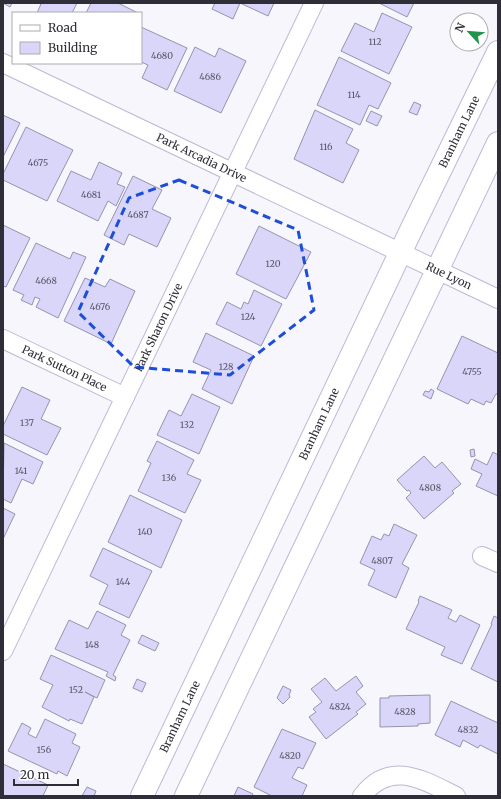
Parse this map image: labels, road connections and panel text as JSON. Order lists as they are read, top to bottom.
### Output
{
  "streets": {
    "main road": ["Branham Lane"],
    "street": [
      "Park Arcadia Drive",
      "Rue Lyon",
      "Park Sharon Drive",
      "Park Sutton Place"
    ]
  },
  "crossings": [
    ["Branham Lane", "Park Arcadia Drive"],
    ["Branham Lane", "Rue Lyon"],
    ["Park Arcadia Drive", "Rue Lyon"],
    ["Park Arcadia Drive", "Park Sharon Drive"],
    ["Park Sharon Drive", "Park Sutton Place"]
  ],
  "house_numbers": [
    "112",
    "4680",
    "4686",
    "114",
    "116",
    "4675",
    "4681",
    "4687",
    "120",
    "4668",
    "4676",
    "124",
    "128",
    "4755",
    "137",
    "132",
    "141",
    "136",
    "4808",
    "140",
    "4807",
    "144",
    "148",
    "152",
    "4824",
    "4828",
    "4832",
    "156",
    "4820"
  ],
  "legend": ["Road", "Building"],
  "scale_bar": "20 m",
  "north": "top left"
}
